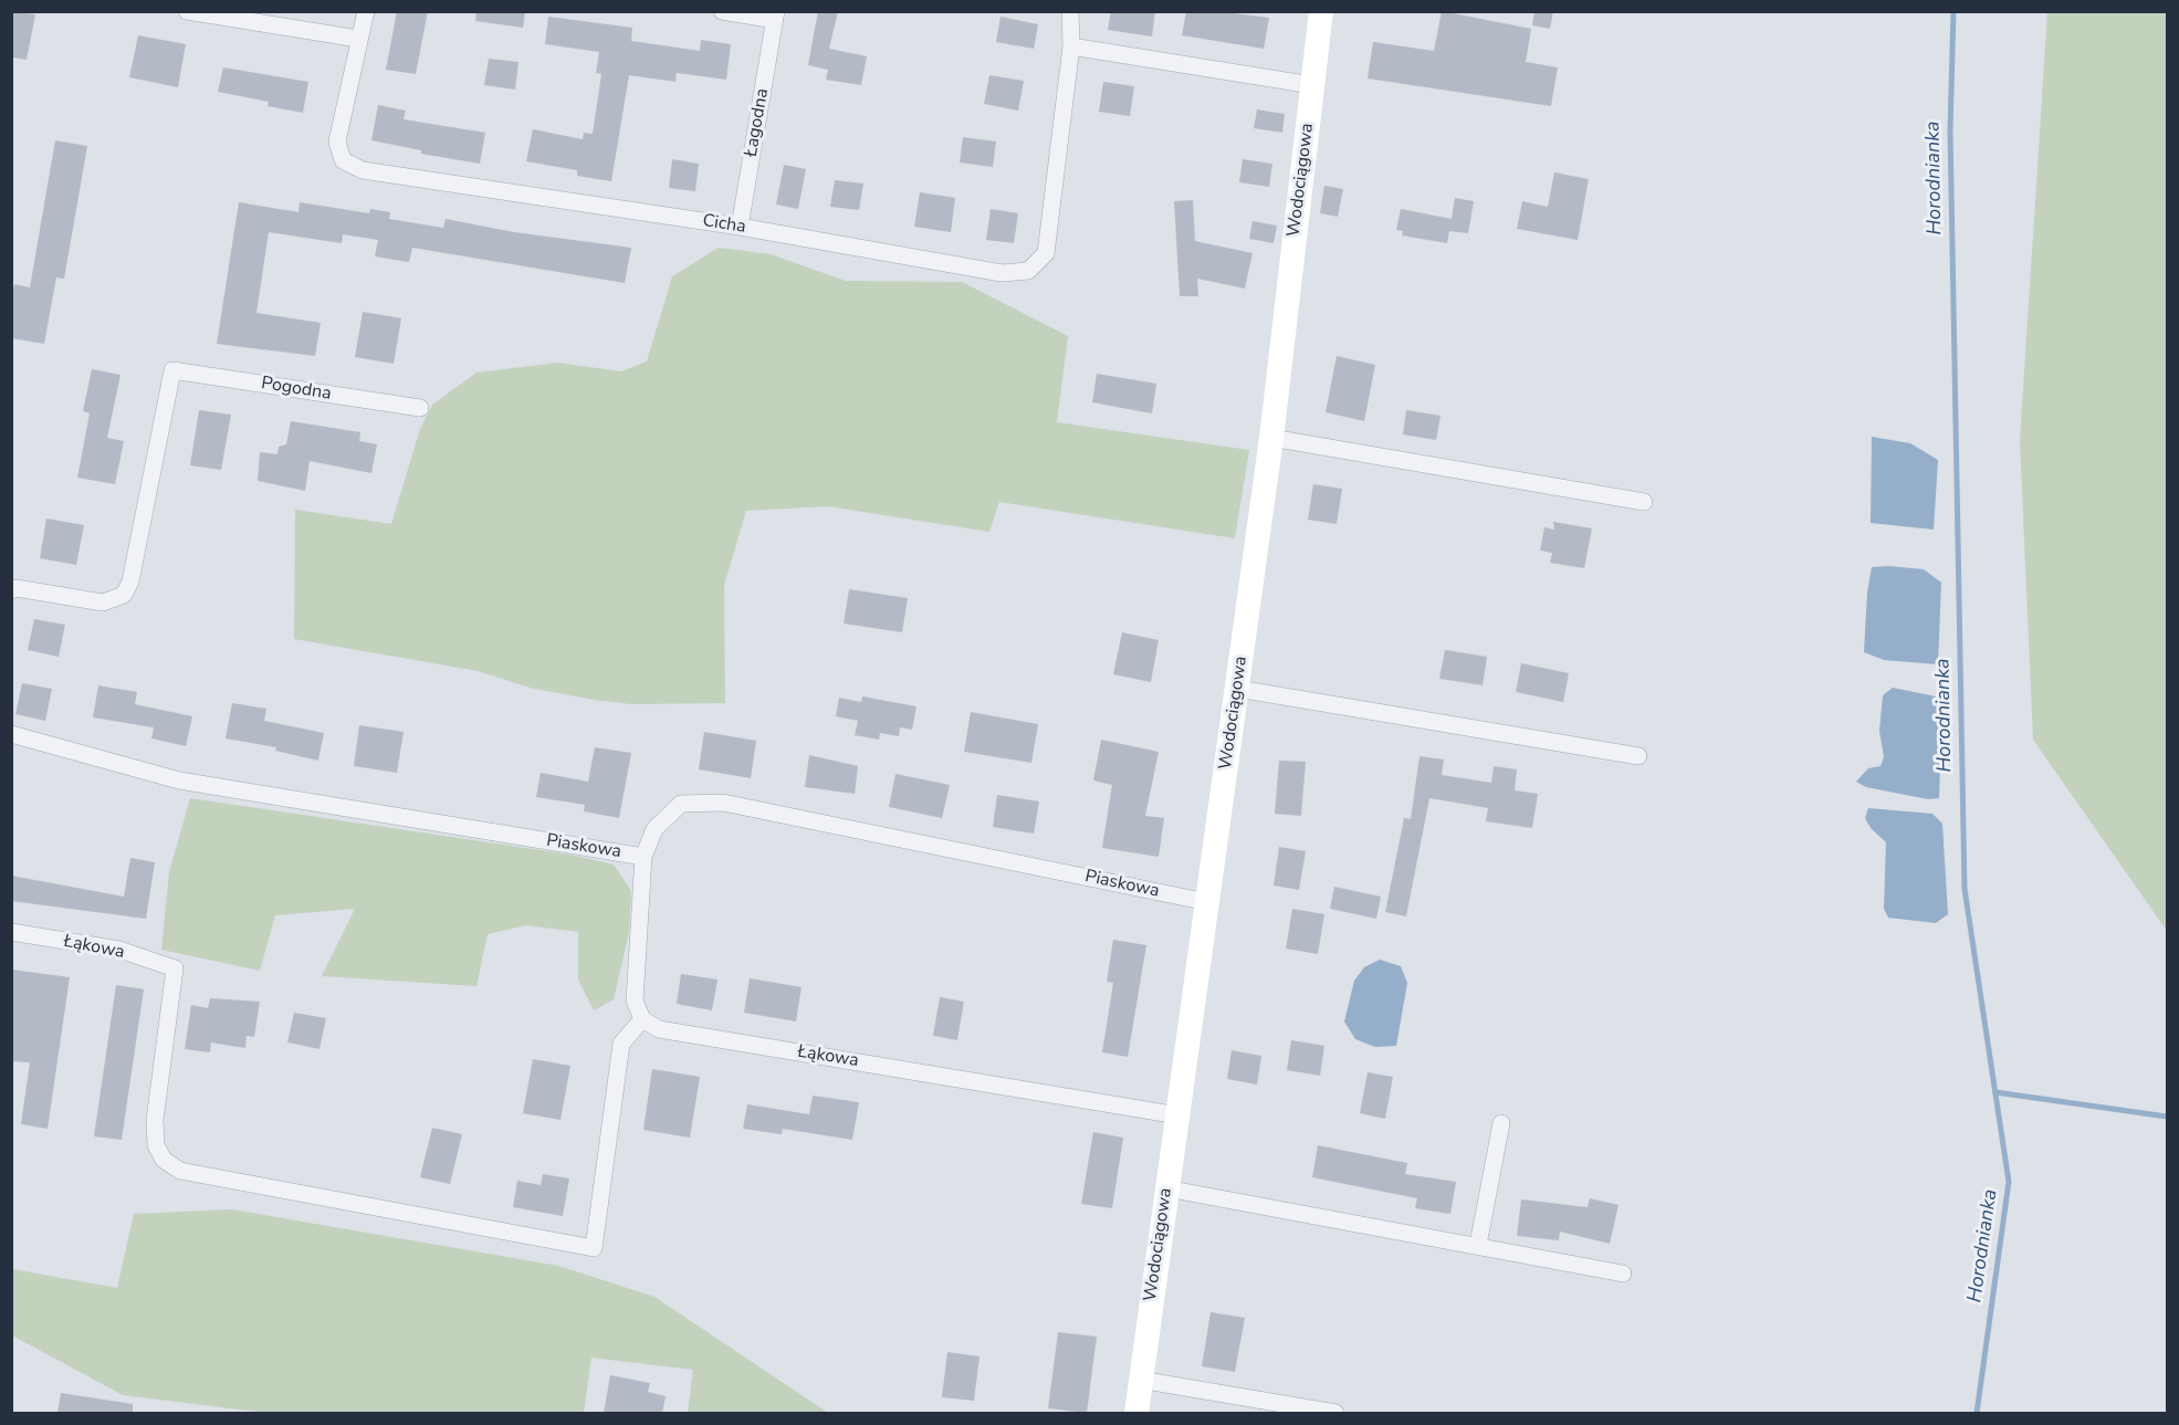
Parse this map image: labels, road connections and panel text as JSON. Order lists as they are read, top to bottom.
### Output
{
  "streets": {
    "street": [
      "Łagodna",
      "Wodociągowa",
      "Cicha",
      "Pogodna",
      "Piaskowa",
      "Łąkowa"
    ]
  },
  "crossings": [
    ["Łagodna", "Cicha"],
    ["Wodociągowa", "Piaskowa"],
    ["Wodociągowa", "Łąkowa"]
  ],
  "water": ["Horodnianka"]
}
